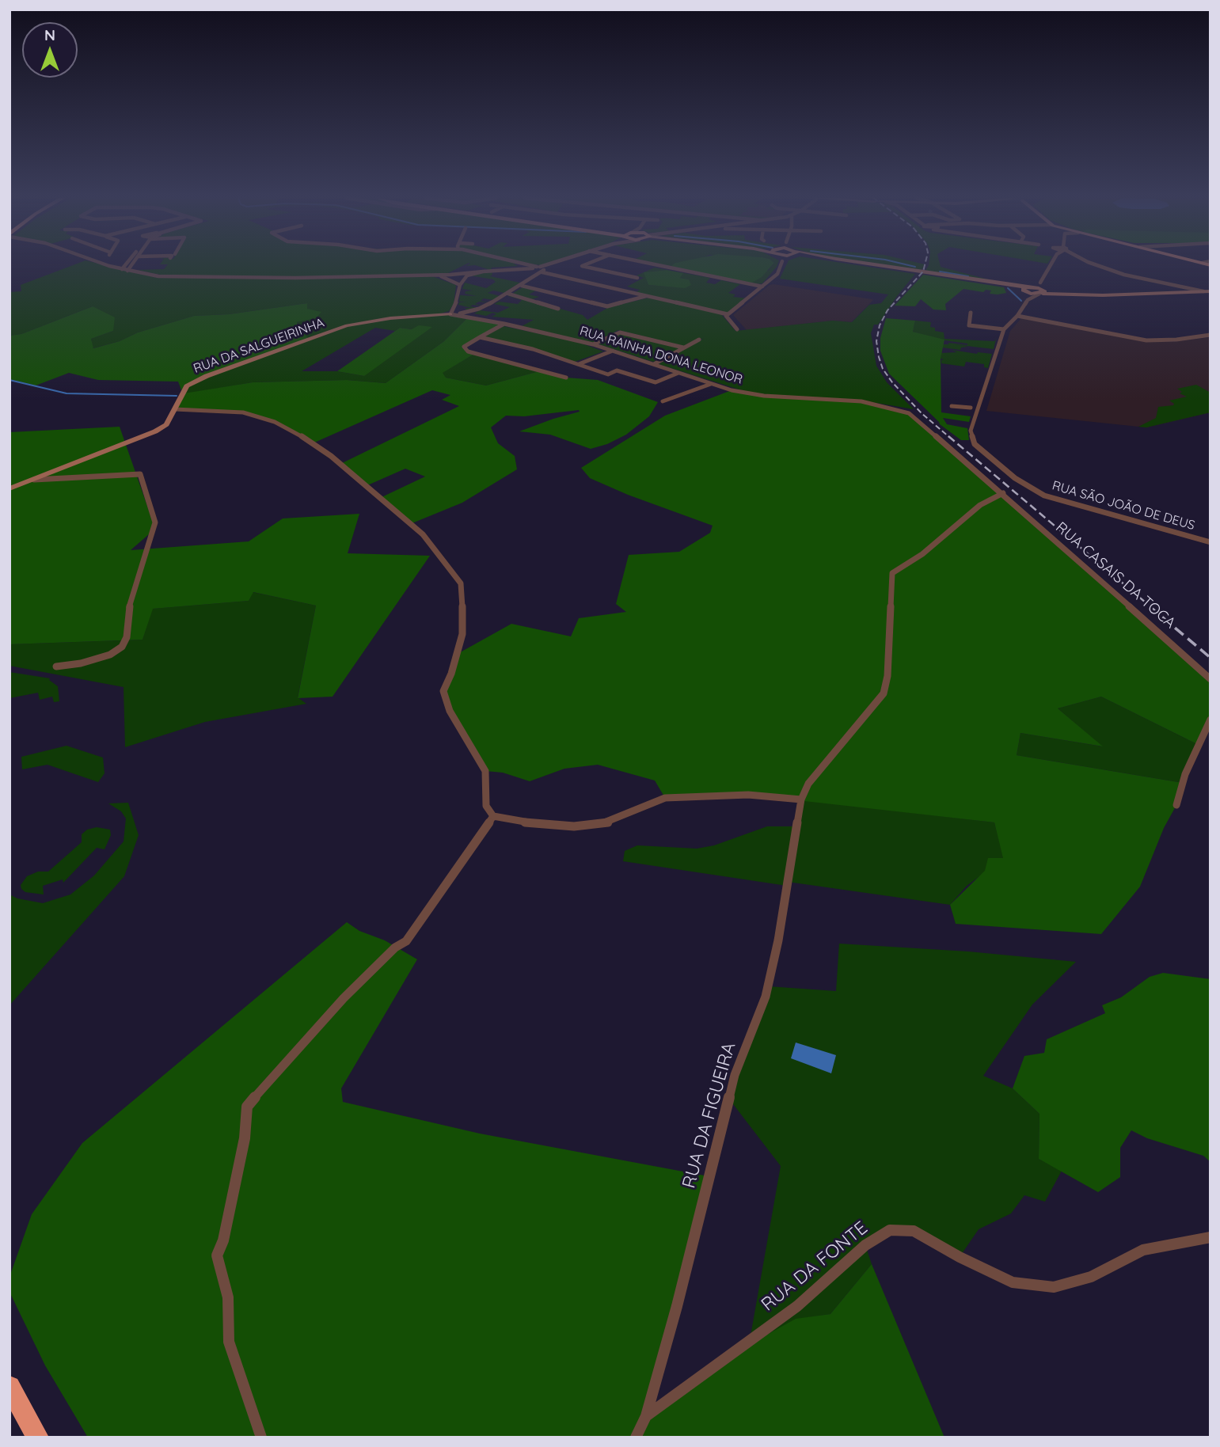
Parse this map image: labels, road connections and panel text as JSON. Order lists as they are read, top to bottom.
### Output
{
  "streets": {
    "main road": ["RUA DA SALGUEIRINHA"],
    "street": [
      "RUA RAINHA DONA LEONOR",
      "RUA SÃO JOÃO DE DEUS",
      "RUA CASAIS DA TOCA",
      "RUA DA FIGUEIRA",
      "RUA DA FONTE"
    ]
  },
  "crossings": [
    ["RUA DA SALGUEIRINHA", "RUA RAINHA DONA LEONOR"],
    ["RUA RAINHA DONA LEONOR", "RUA CASAIS DA TOCA"],
    ["RUA DA FIGUEIRA", "RUA DA FONTE"]
  ],
  "north": "top"
}
